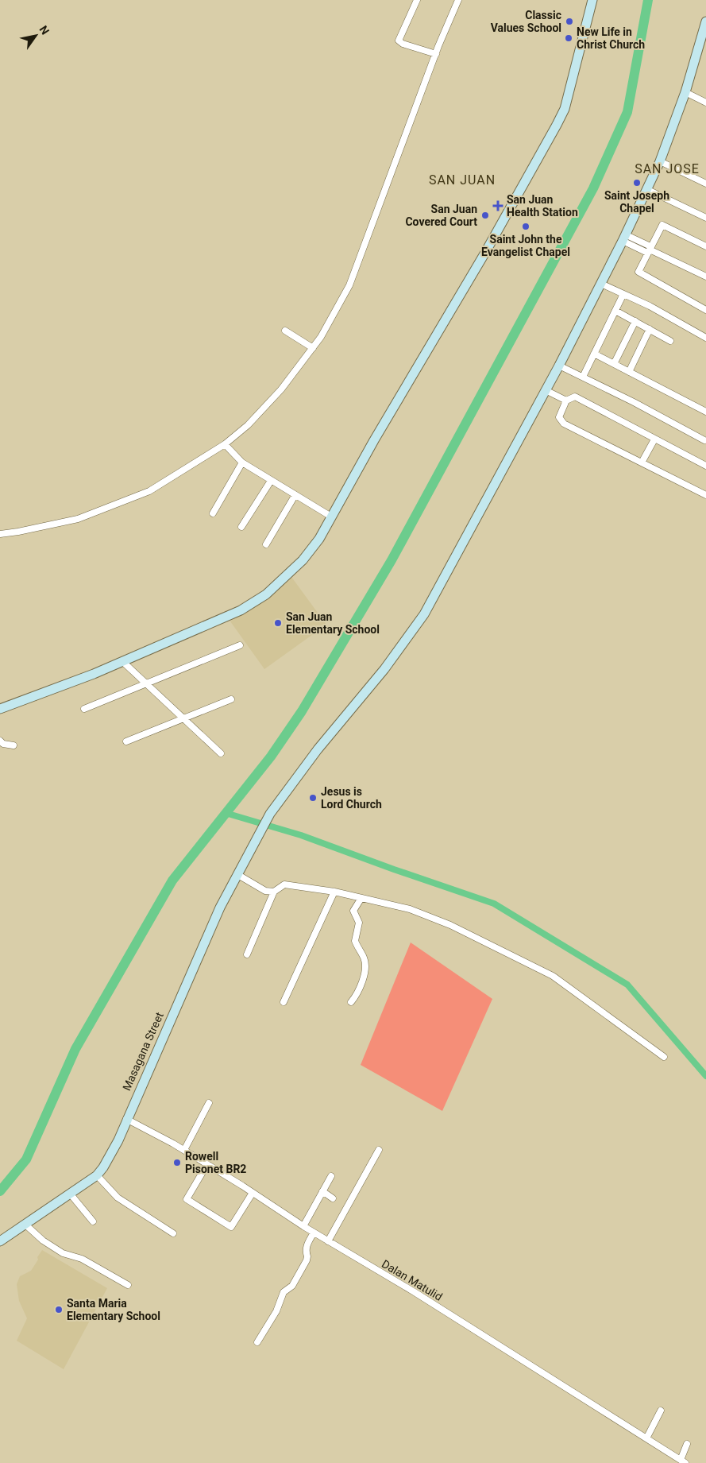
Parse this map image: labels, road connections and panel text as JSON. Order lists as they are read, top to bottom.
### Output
{
  "streets": {
    "street": ["Masagana Street", "Dalan Matulid"]
  },
  "crossings": [
    ["Masagana Street", "Dalan Matulid"]
  ],
  "districts": ["SAN JOSE", "SAN JUAN"],
  "places": {
    "other": [
      "Classic Values School",
      "New Life in Christ Church",
      "Saint Joseph Chapel",
      "San Juan Covered Court",
      "Saint John the Evangelist Chapel",
      "San Juan Elementary School",
      "Jesus is Lord Church",
      "Rowell Pisonet BR2",
      "Santa Maria Elementary School"
    ],
    "health": ["San Juan Health Station"]
  },
  "north": "top right"
}
